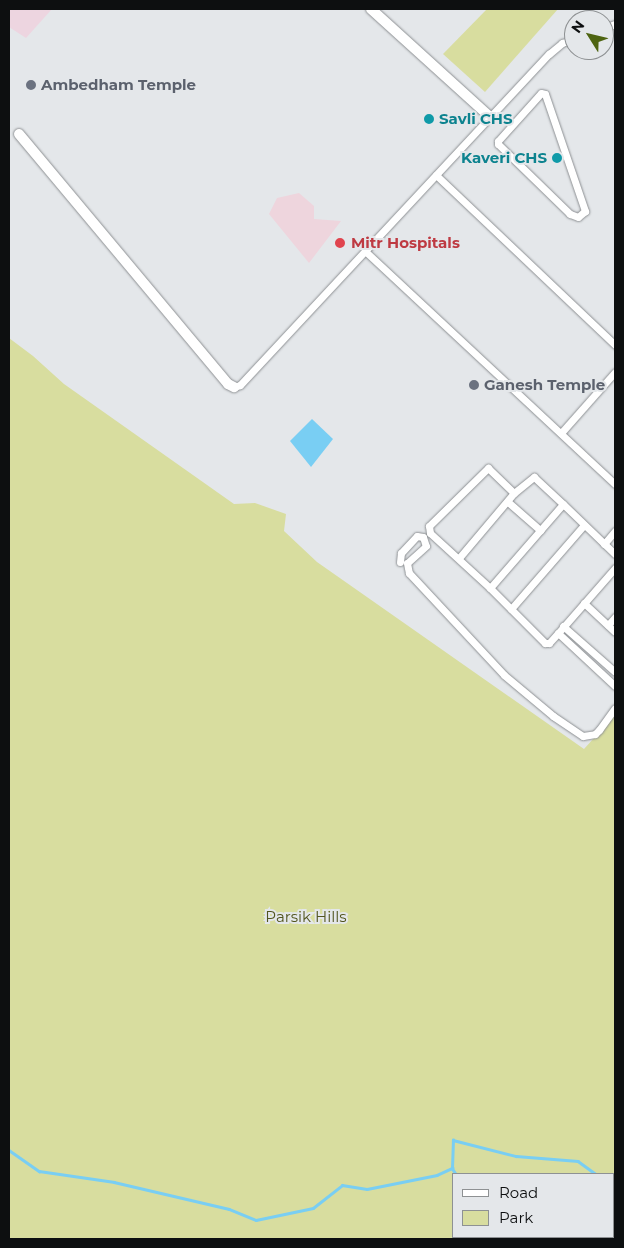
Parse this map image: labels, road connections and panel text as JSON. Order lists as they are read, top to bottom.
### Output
{
  "parks": ["Parsik Hills"],
  "places": [
    "Ambedham Temple",
    "Savli CHS",
    "Kaveri CHS",
    "Mitr Hospitals",
    "Ganesh Temple"
  ],
  "legend": ["Road", "Park"],
  "north": "top left"
}
